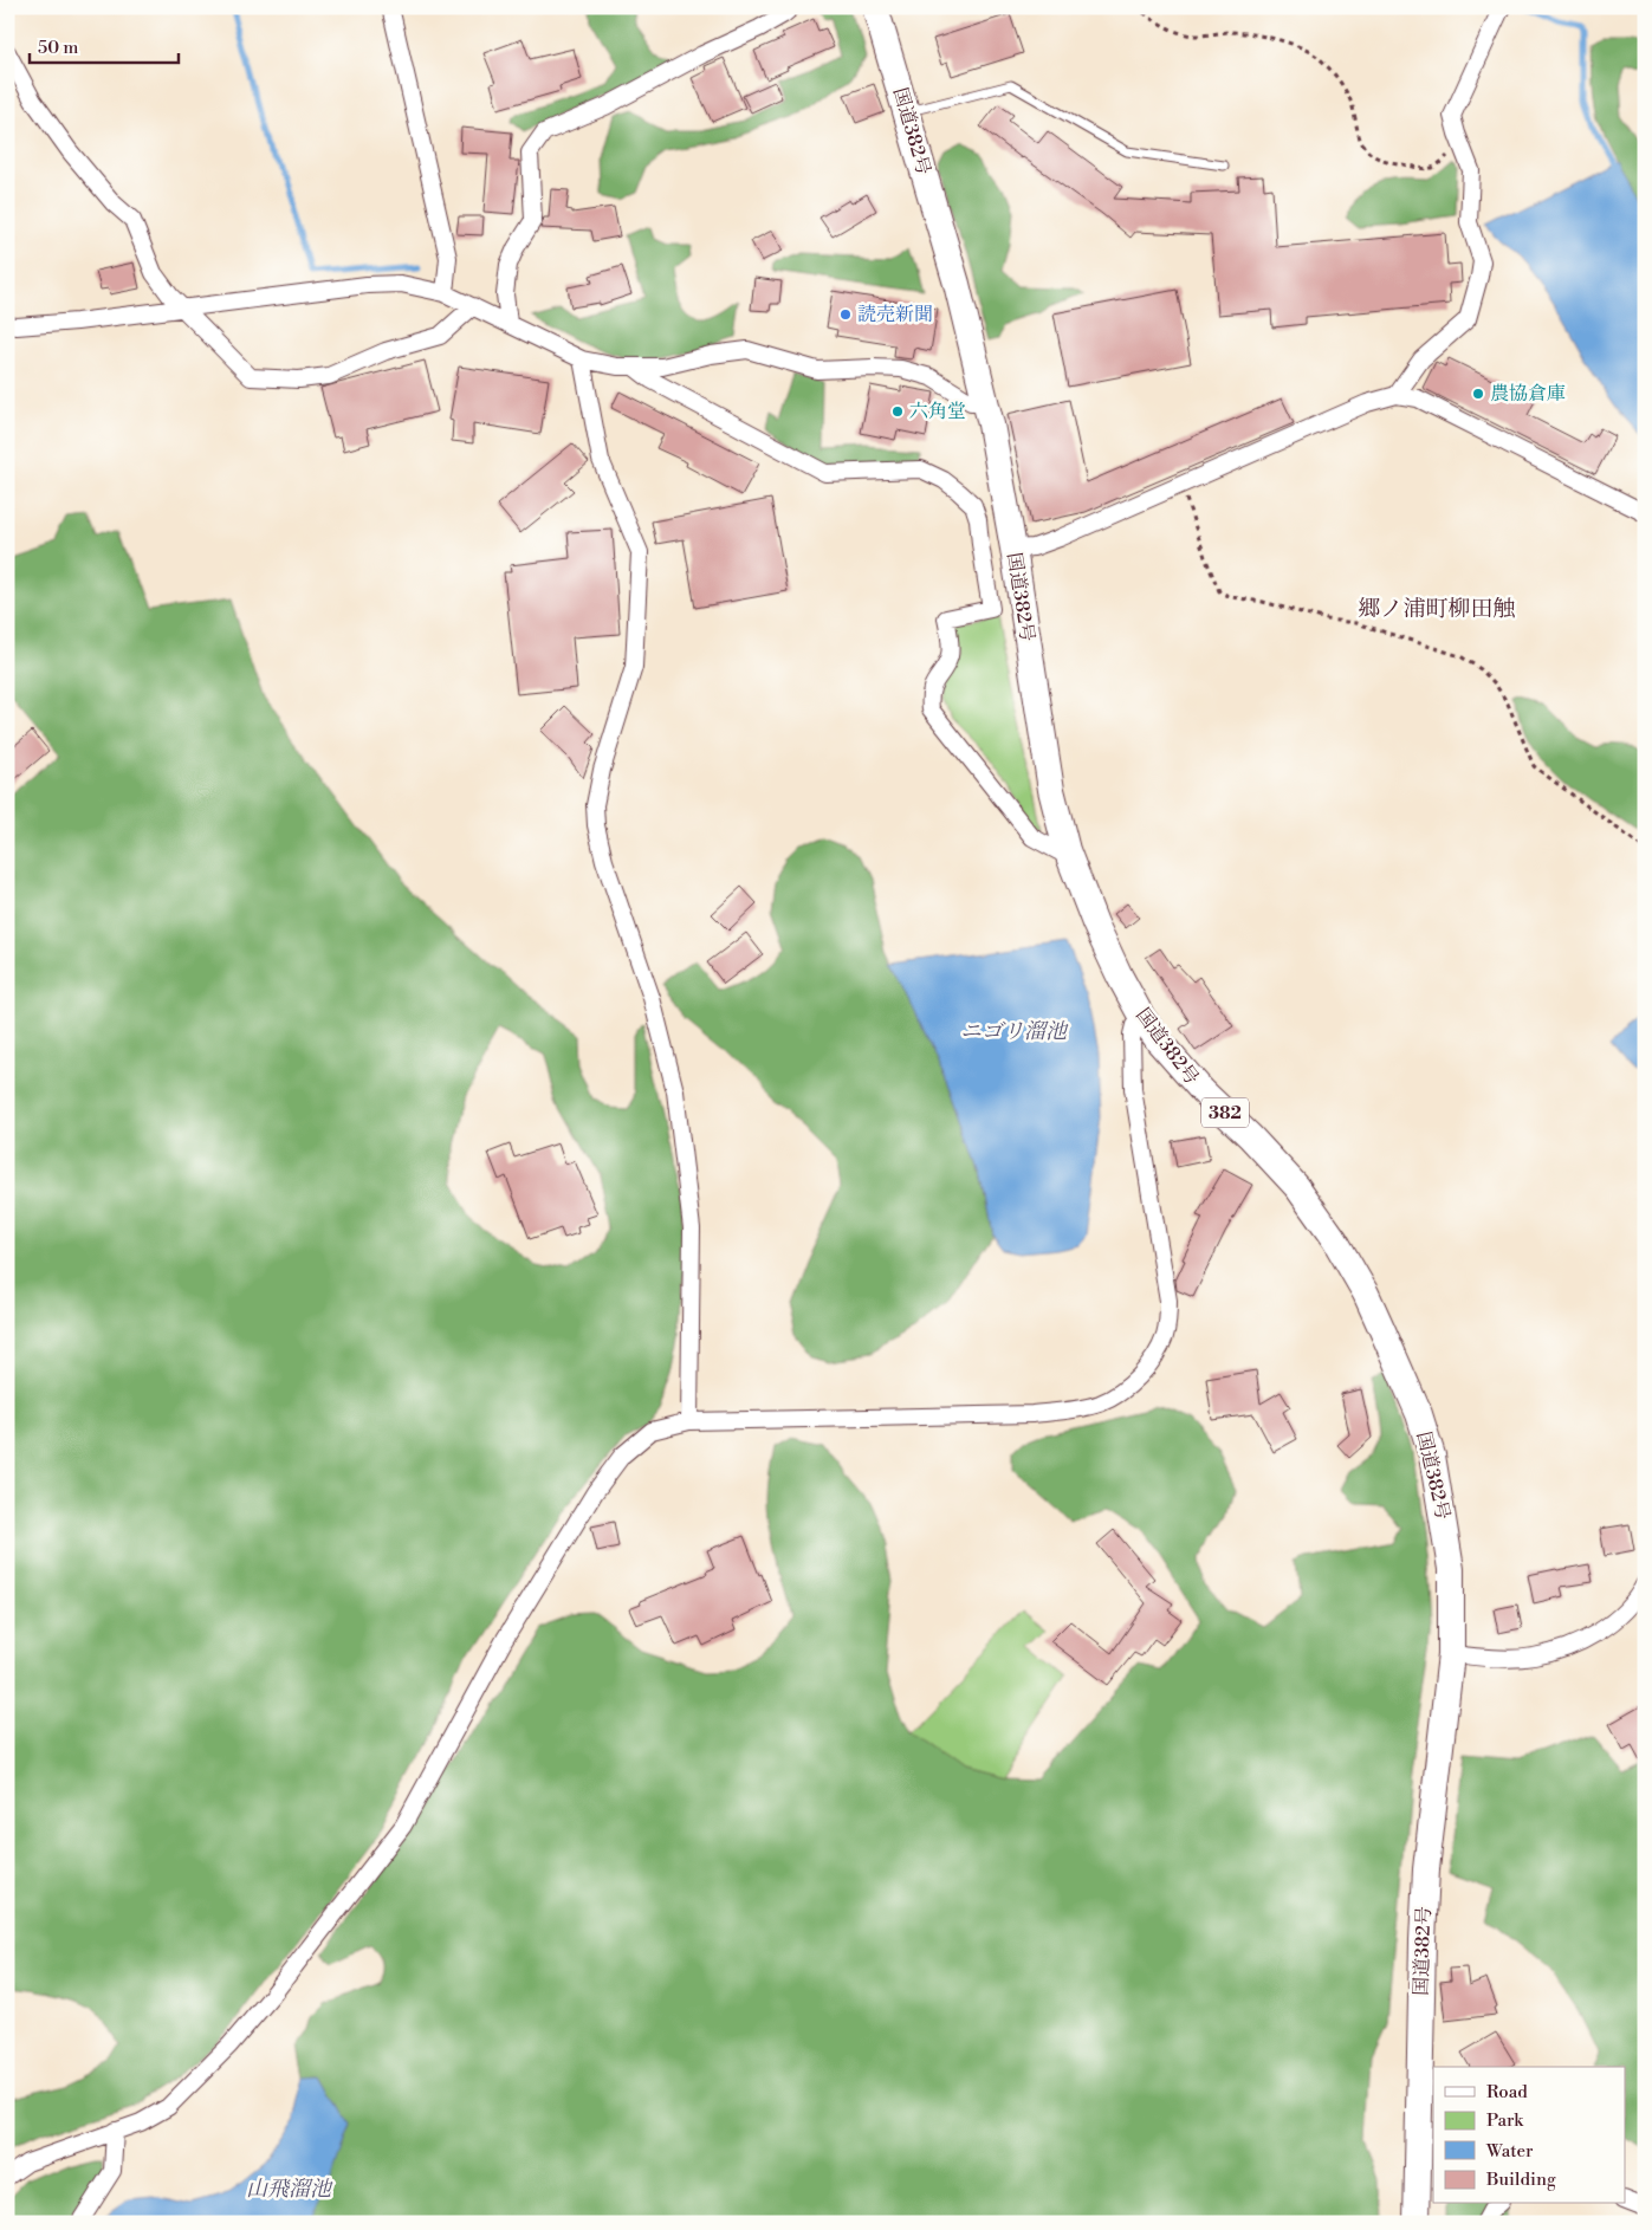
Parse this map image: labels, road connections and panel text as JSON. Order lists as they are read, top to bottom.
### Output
{
  "streets": {
    "highway": ["国道382号", "382"]
  },
  "districts": ["郷ノ浦町柳田触"],
  "water": ["ニゴリ溜池", "山飛溜池"],
  "places": ["読売新聞", "農協倉庫", "六角堂"],
  "legend": [
    "Road",
    "Park",
    "Water",
    "Building"
  ],
  "scale_bar": "50 m"
}
